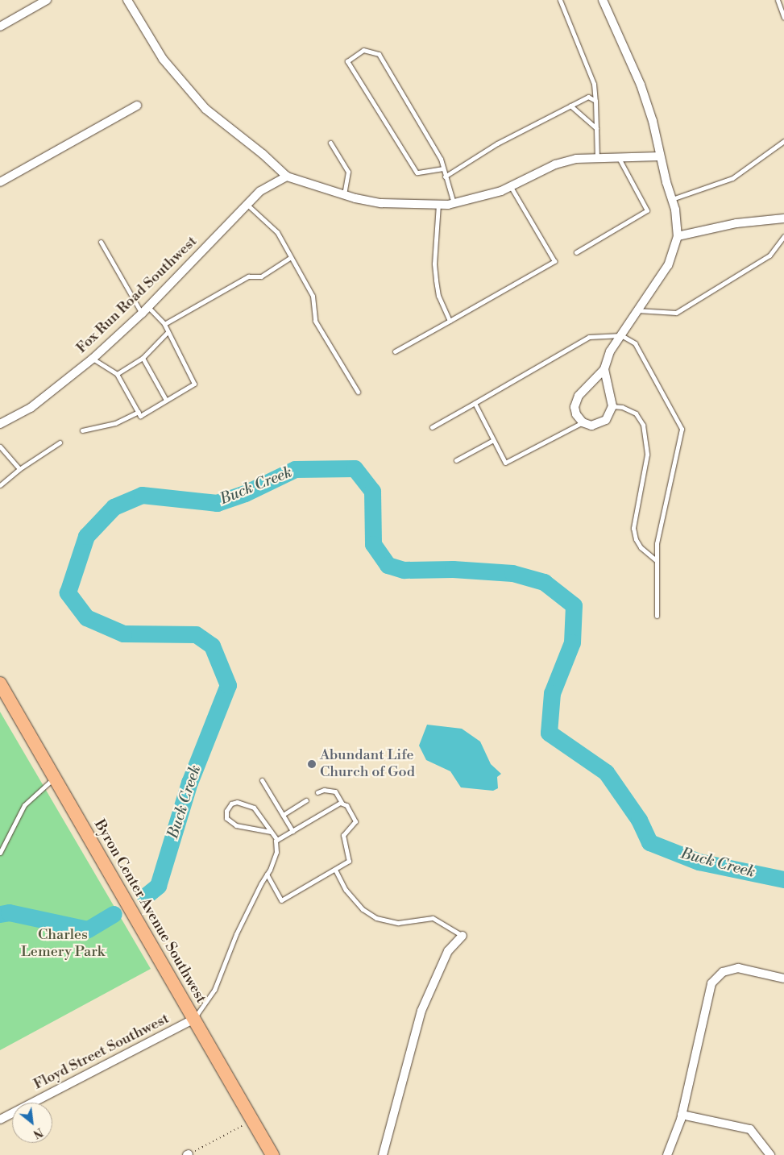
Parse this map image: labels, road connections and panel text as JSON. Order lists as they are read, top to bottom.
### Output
{
  "streets": {
    "main road": ["Byron Center Avenue Southwest"],
    "street": ["Fox Run Road Southwest", "Floyd Street Southwest"]
  },
  "crossings": [
    ["Byron Center Avenue Southwest", "Floyd Street Southwest"]
  ],
  "water": ["Buck Creek"],
  "parks": ["Charles Lemery Park"],
  "places": ["Abundant Life Church of God"],
  "north": "bottom right"
}
